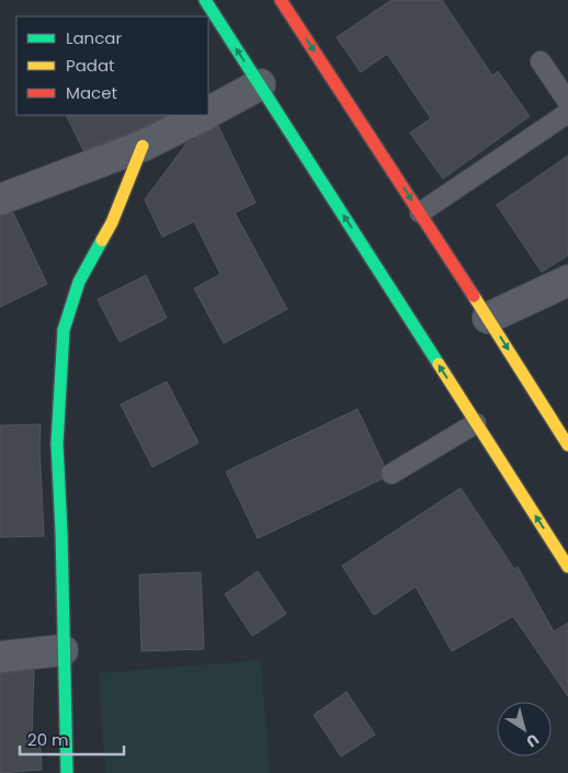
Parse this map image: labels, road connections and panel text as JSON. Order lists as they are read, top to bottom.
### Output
{
  "legend": ["Lancar", "Padat", "Macet"],
  "scale_bar": "20 m",
  "north": "bottom right"
}
